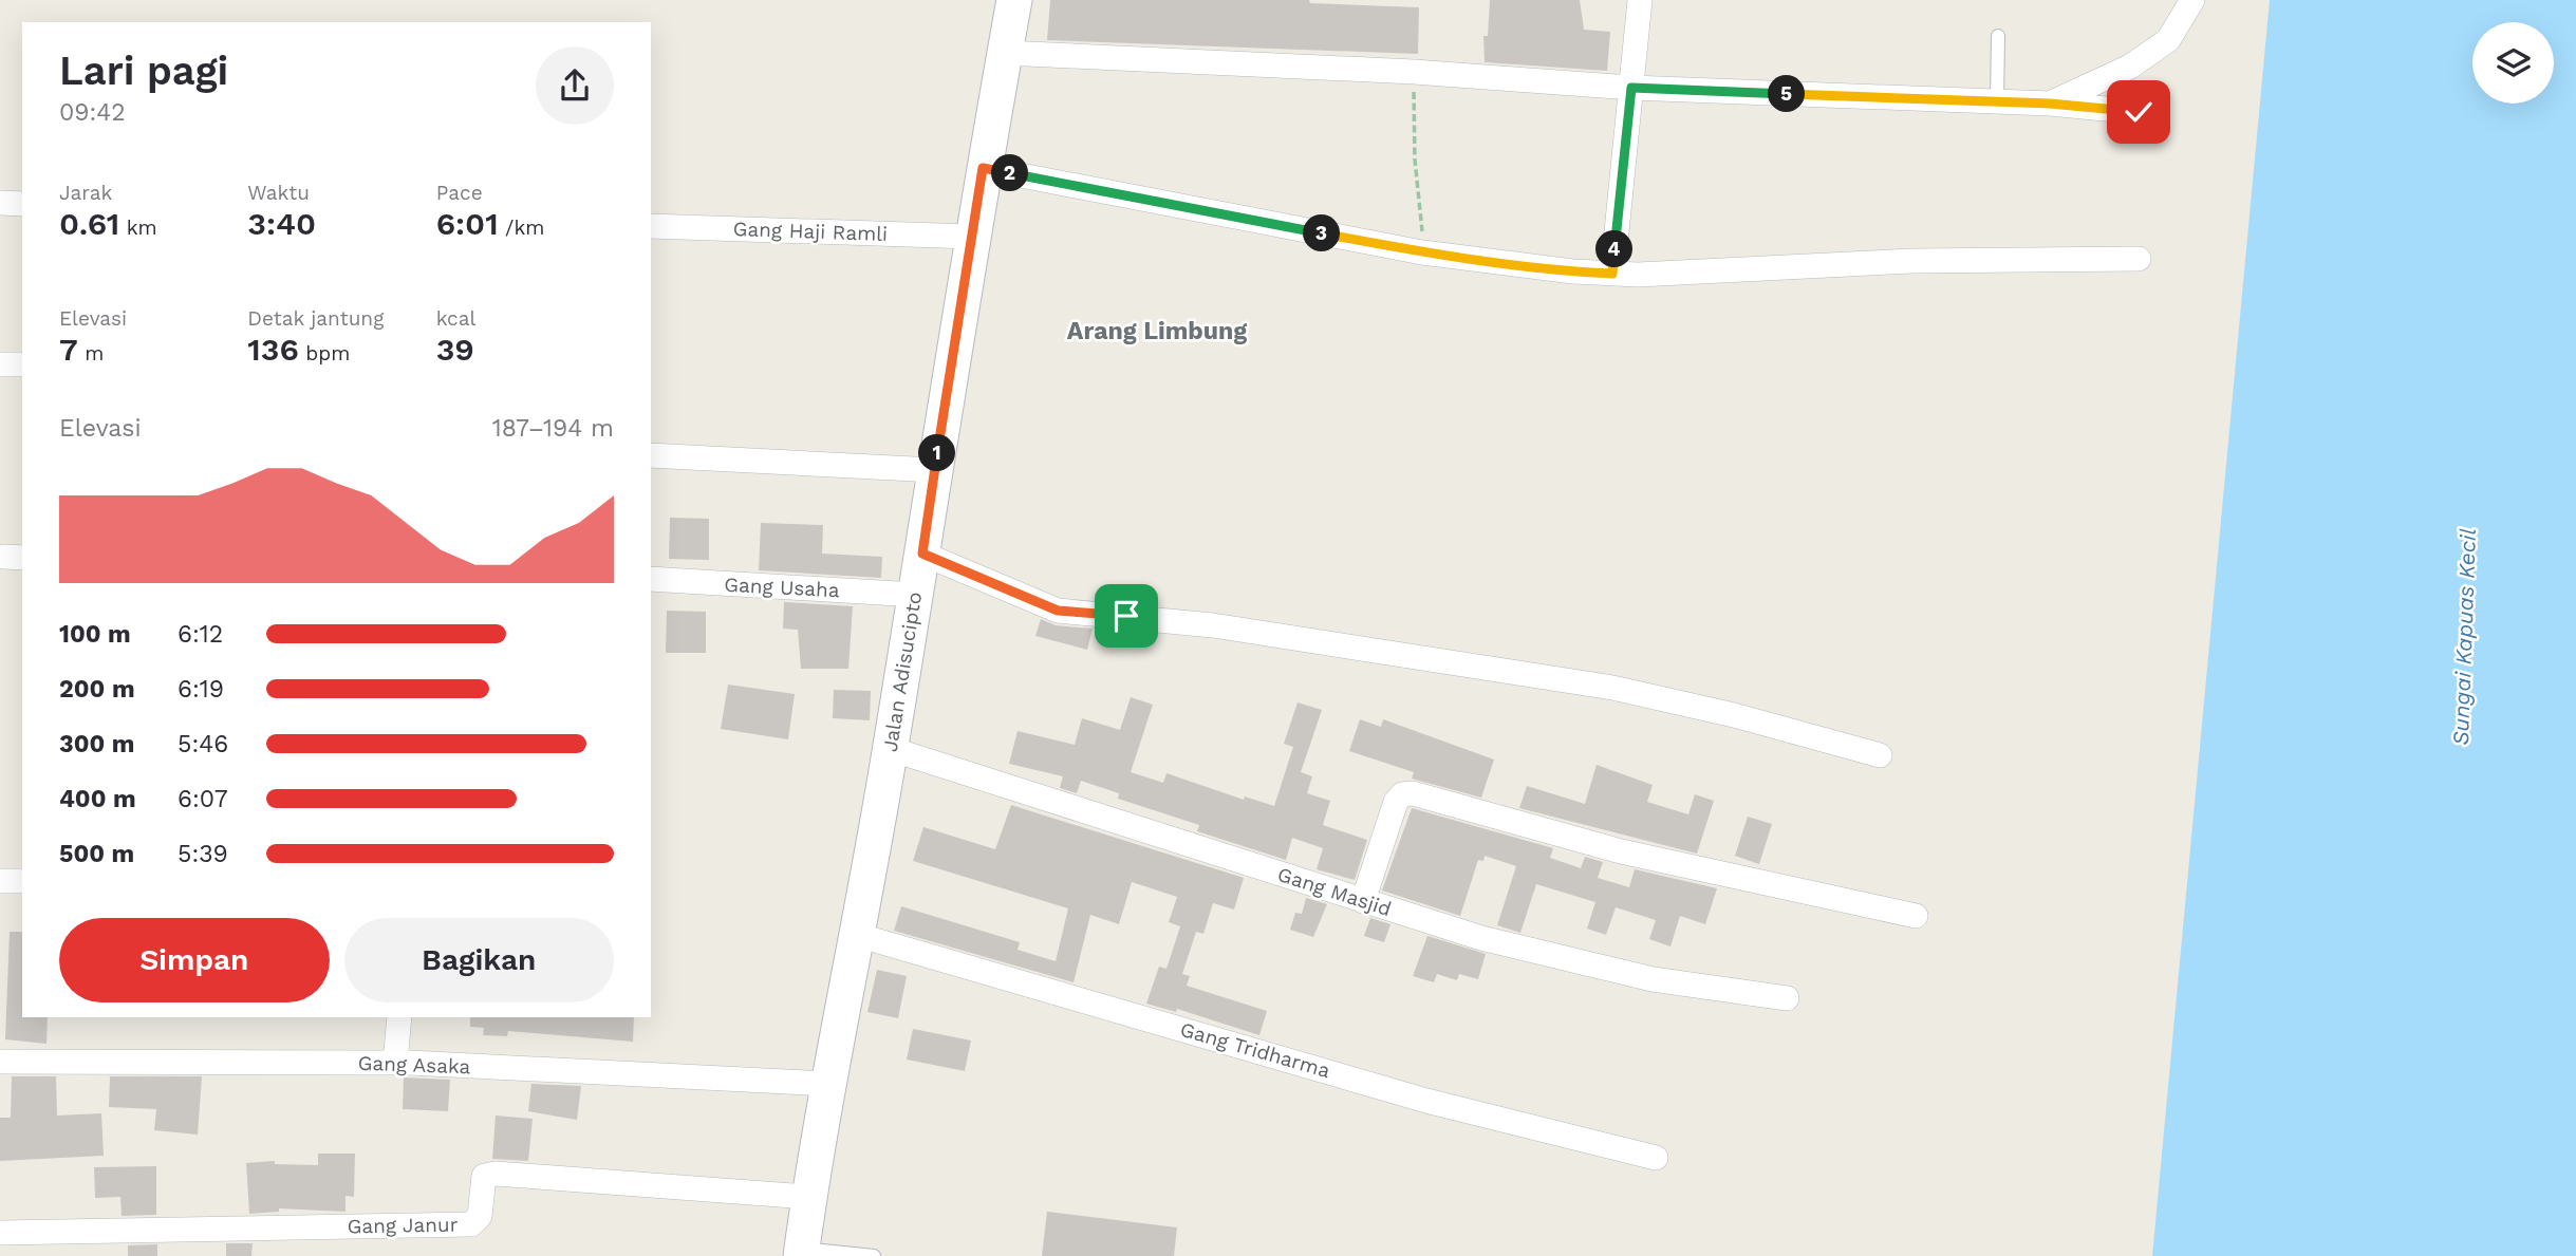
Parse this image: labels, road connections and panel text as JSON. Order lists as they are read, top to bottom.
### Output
{
  "streets": {
    "main road": ["Jalan Adisucipto"],
    "street": [
      "Gang Haji Ramli",
      "Gang Usaha",
      "Gang Masjid",
      "Gang Tridharma",
      "Gang Asaka",
      "Gang Janur"
    ]
  },
  "crossings": [
    ["Gang Haji Ramli", "Jalan Adisucipto"],
    ["Gang Usaha", "Jalan Adisucipto"],
    ["Jalan Adisucipto", "Gang Masjid"],
    ["Jalan Adisucipto", "Gang Tridharma"],
    ["Jalan Adisucipto", "Gang Asaka"],
    ["Jalan Adisucipto", "Gang Janur"]
  ],
  "districts": ["Arang Limbung"],
  "water": ["Sungai Kapuas Kecil"],
  "page": {
    "heading": ["Lari pagi", "09:42"],
    "pins": [
      "5",
      "2",
      "3",
      "4",
      "1"
    ],
    "stats": [
      ["Jarak", "0.61 km"],
      ["Waktu", "3:40"],
      ["Pace", "6:01 /km"],
      ["Elevasi", "7 m"],
      ["Detak jantung", "136 bpm"],
      ["kcal", "39"]
    ],
    "chart": ["Elevasi", "187–194 m"],
    "list": [
      {
        "name": "100 m",
        "note": "6:12"
      },
      {
        "name": "200 m",
        "note": "6:19"
      },
      {
        "name": "300 m",
        "note": "5:46"
      },
      {
        "name": "400 m",
        "note": "6:07"
      },
      {
        "name": "500 m",
        "note": "5:39"
      }
    ],
    "buttons": ["Simpan", "Bagikan"]
  }
}
